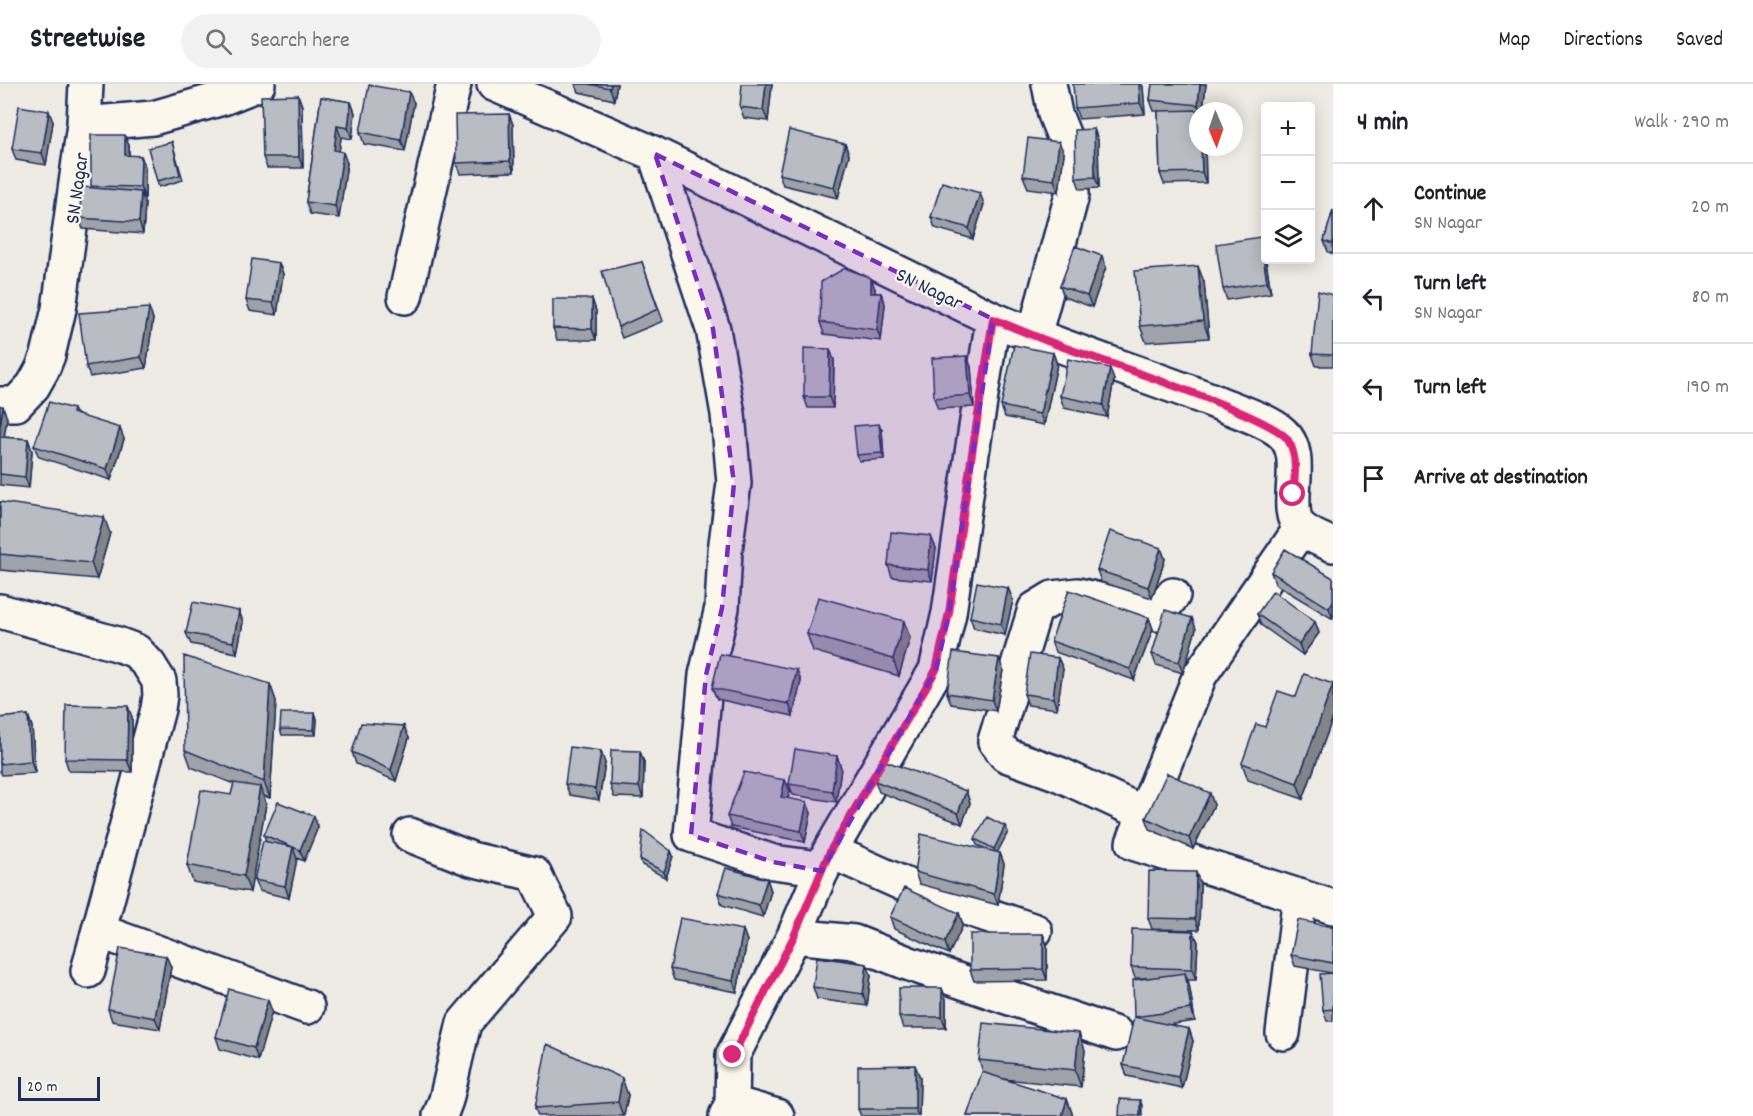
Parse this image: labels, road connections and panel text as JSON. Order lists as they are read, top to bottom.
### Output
{
  "streets": {
    "street": ["SN Nagar"]
  },
  "scale_bar": "20 m",
  "north": "bottom",
  "page": {
    "header": "Streetwise",
    "search": "Search here",
    "nav": ["Map", "Directions", "Saved"],
    "heading": ["4 min", "Walk · 290 m"],
    "map_buttons": ["+", "−"],
    "list": [
      ["Continue", "SN Nagar", "20 m"],
      ["Turn left", "SN Nagar", "80 m"],
      ["Turn left", "190 m"],
      "Arrive at destination"
    ],
    "scale": "20 m"
  }
}
